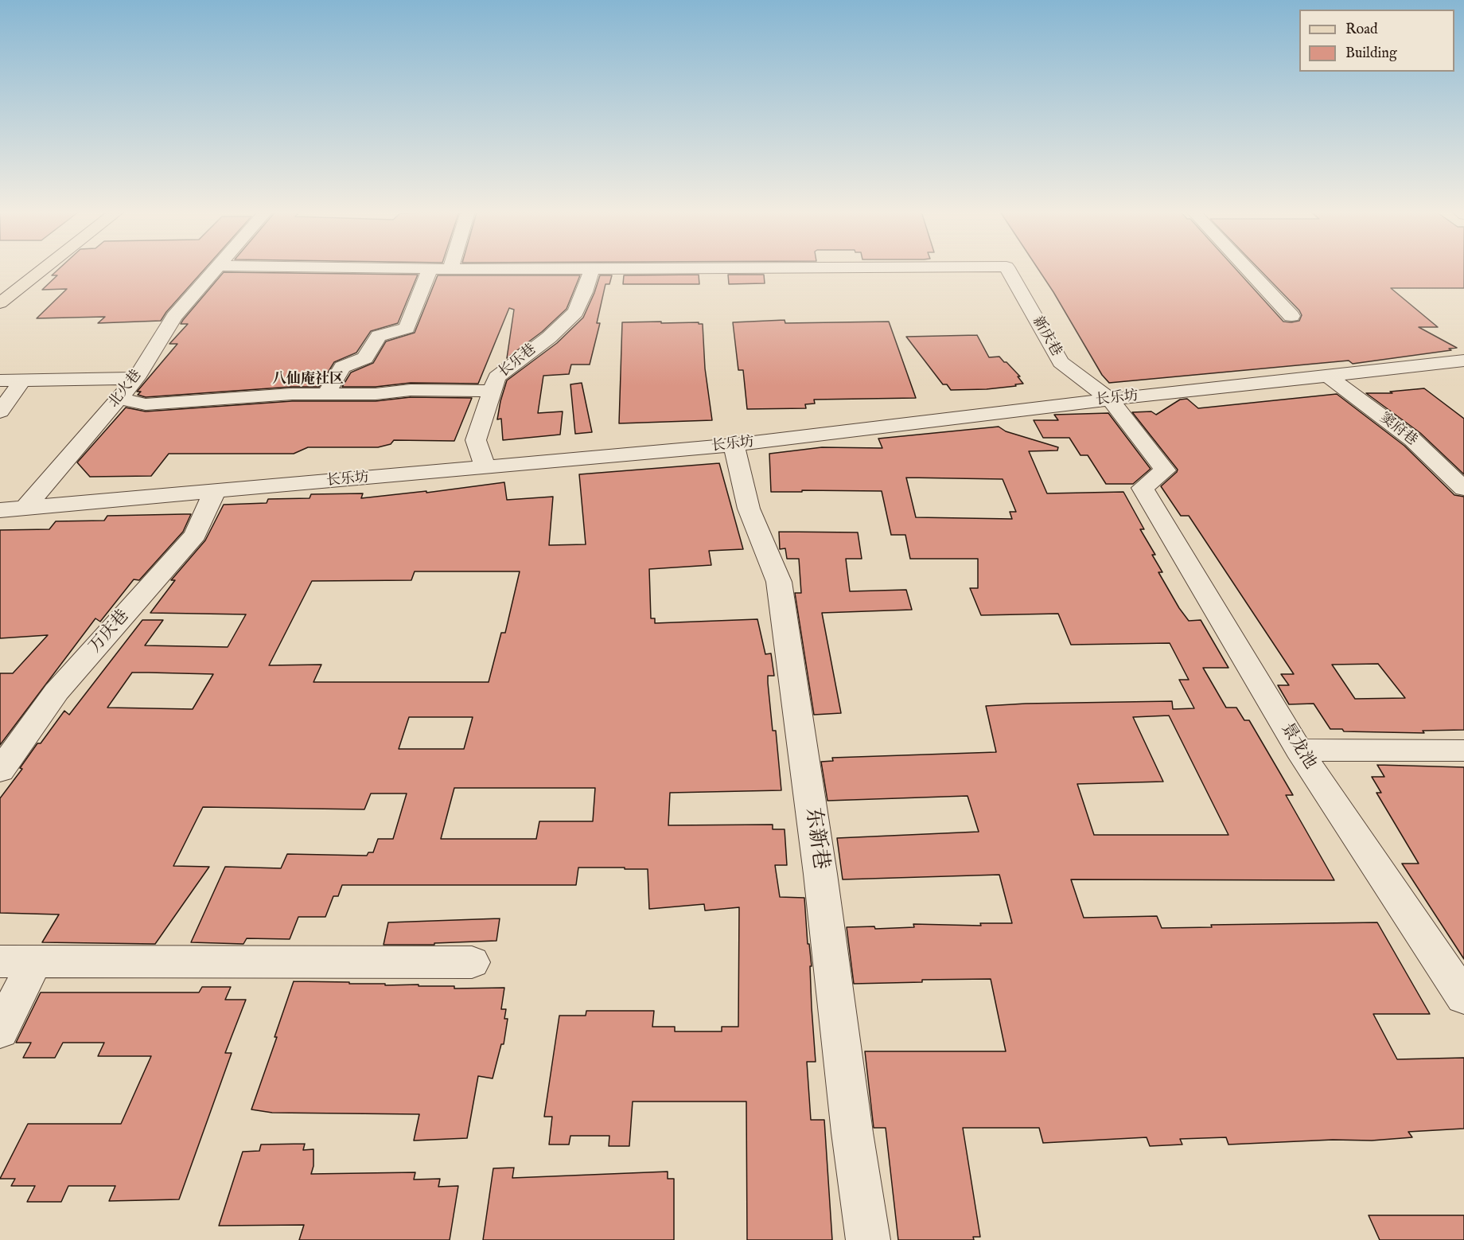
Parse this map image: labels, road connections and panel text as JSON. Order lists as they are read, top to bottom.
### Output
{
  "streets": {
    "street": [
      "新庆巷",
      "长乐巷",
      "北火巷",
      "长乐坊",
      "窦府巷",
      "万庆巷",
      "景龙池",
      "东新巷"
    ]
  },
  "crossings": [
    ["新庆巷", "长乐坊"],
    ["新庆巷", "景龙池"],
    ["长乐巷", "长乐坊"],
    ["北火巷", "长乐坊"],
    ["长乐坊", "窦府巷"],
    ["长乐坊", "万庆巷"],
    ["长乐坊", "东新巷"]
  ],
  "districts": ["八仙庵社区"],
  "legend": ["Road", "Building"]
}
